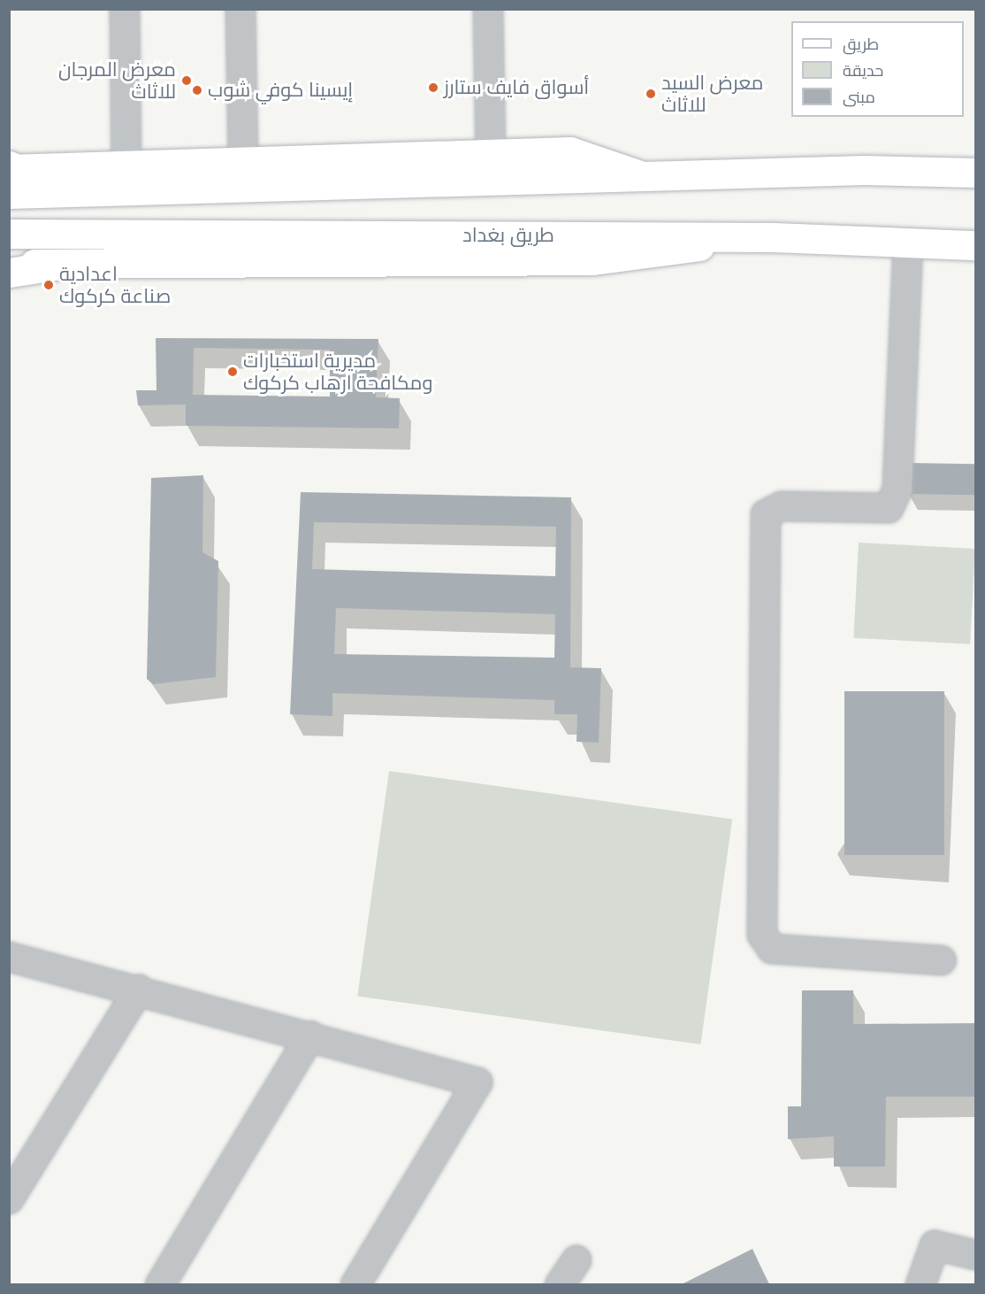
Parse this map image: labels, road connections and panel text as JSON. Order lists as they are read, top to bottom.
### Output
{
  "streets": {
    "main road": ["طريق بغداد"]
  },
  "places": [
    "معرض المرجان للاثاث",
    "أسواق فايف ستارز",
    "إيسينا كوفي شوب",
    "معرض السيد للاثاث",
    "اعدادية صناعة كركوك",
    "مديرية استخبارات ومكافحة ارهاب كركوك"
  ],
  "legend": ["طريق", "حديقة", "مبنى"]
}
